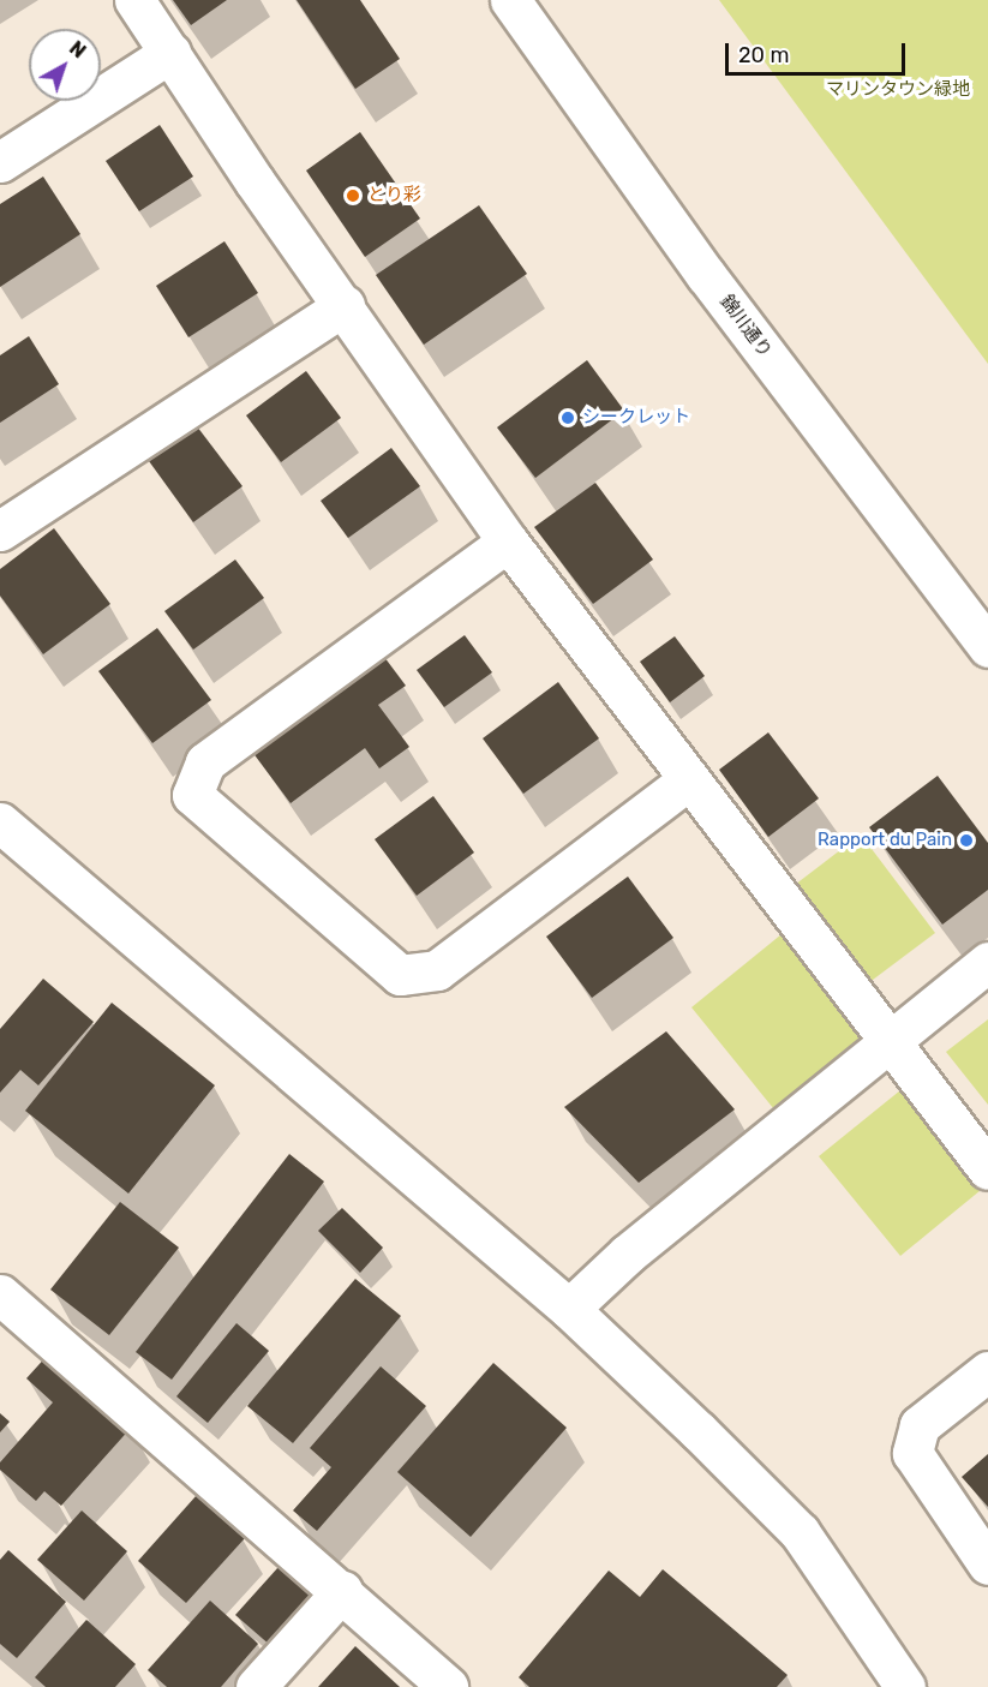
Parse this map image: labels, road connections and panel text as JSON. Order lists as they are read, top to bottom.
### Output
{
  "streets": {
    "street": ["錦川通り"]
  },
  "parks": ["マリンタウン緑地"],
  "places": ["とり彩", "シークレット", "Rapport du Pain"],
  "scale_bar": "20 m",
  "north": "top right"
}
